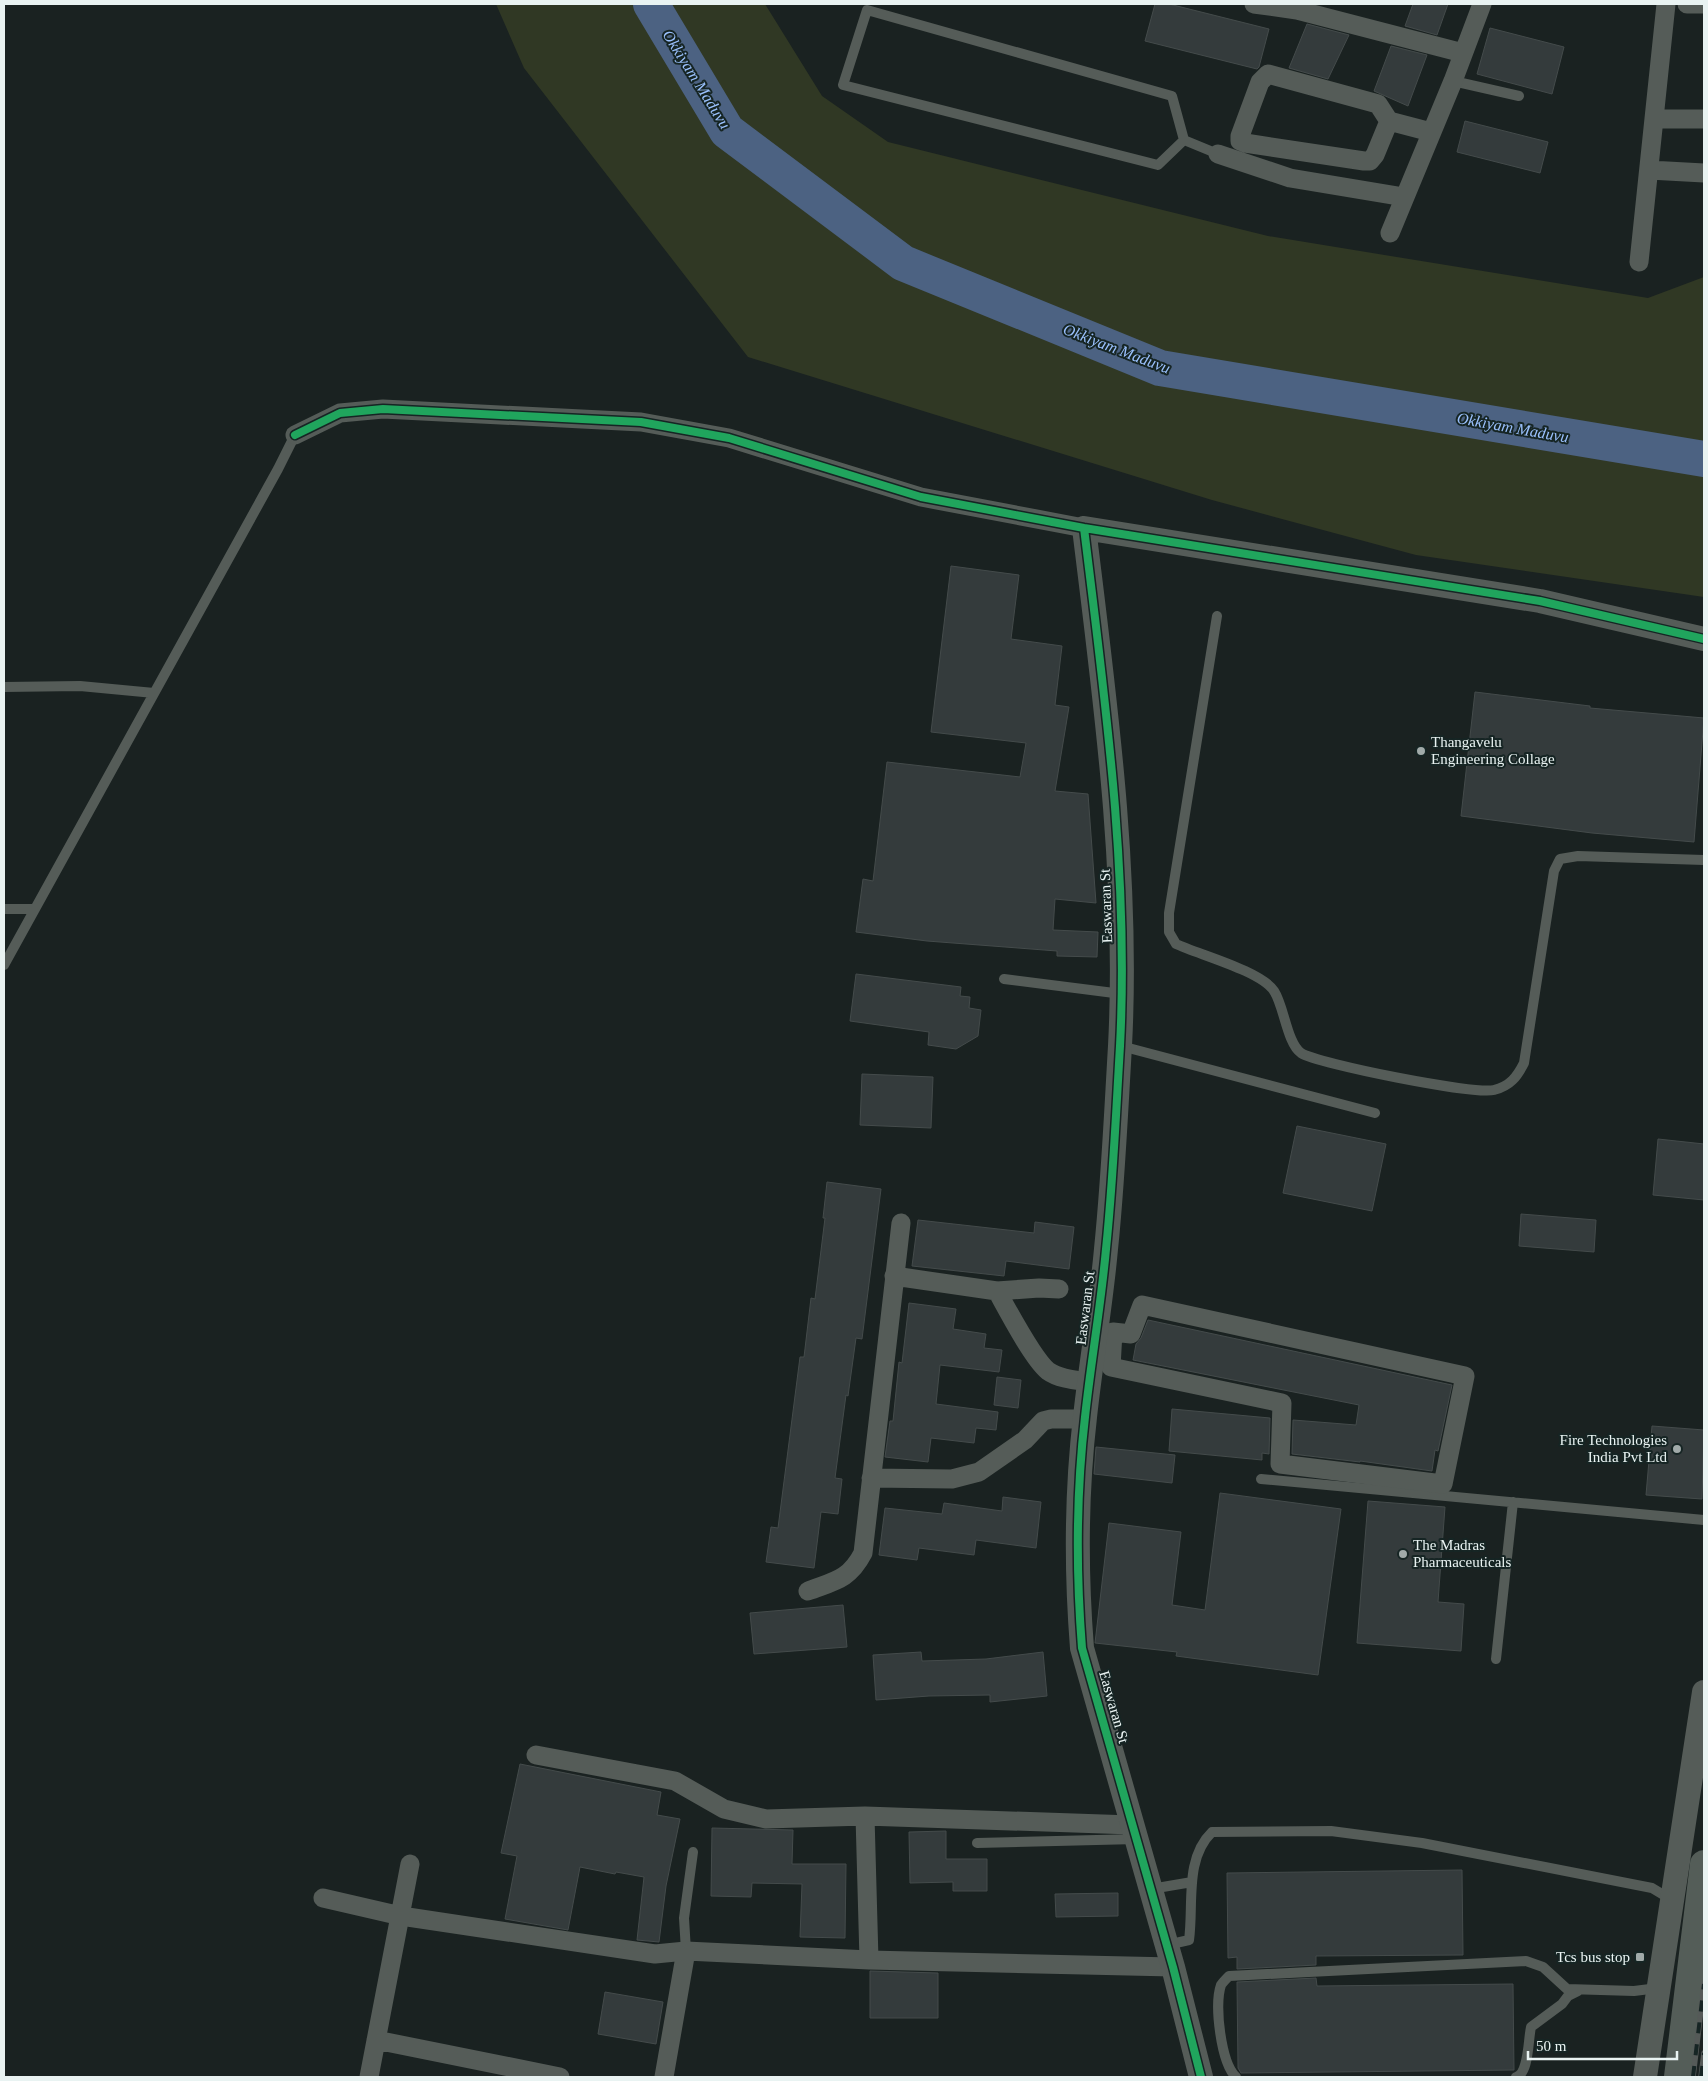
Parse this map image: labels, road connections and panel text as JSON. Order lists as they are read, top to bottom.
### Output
{
  "streets": {
    "street": ["Easwaran St"]
  },
  "water": ["Okkiyam Maduvu"],
  "places": {
    "other": ["Thangavelu Engineering Collage", "Fire Technologies India Pvt Ltd", "The Madras Pharmaceuticals"],
    "transit": ["Tcs bus stop"]
  },
  "scale_bar": "50 m"
}
